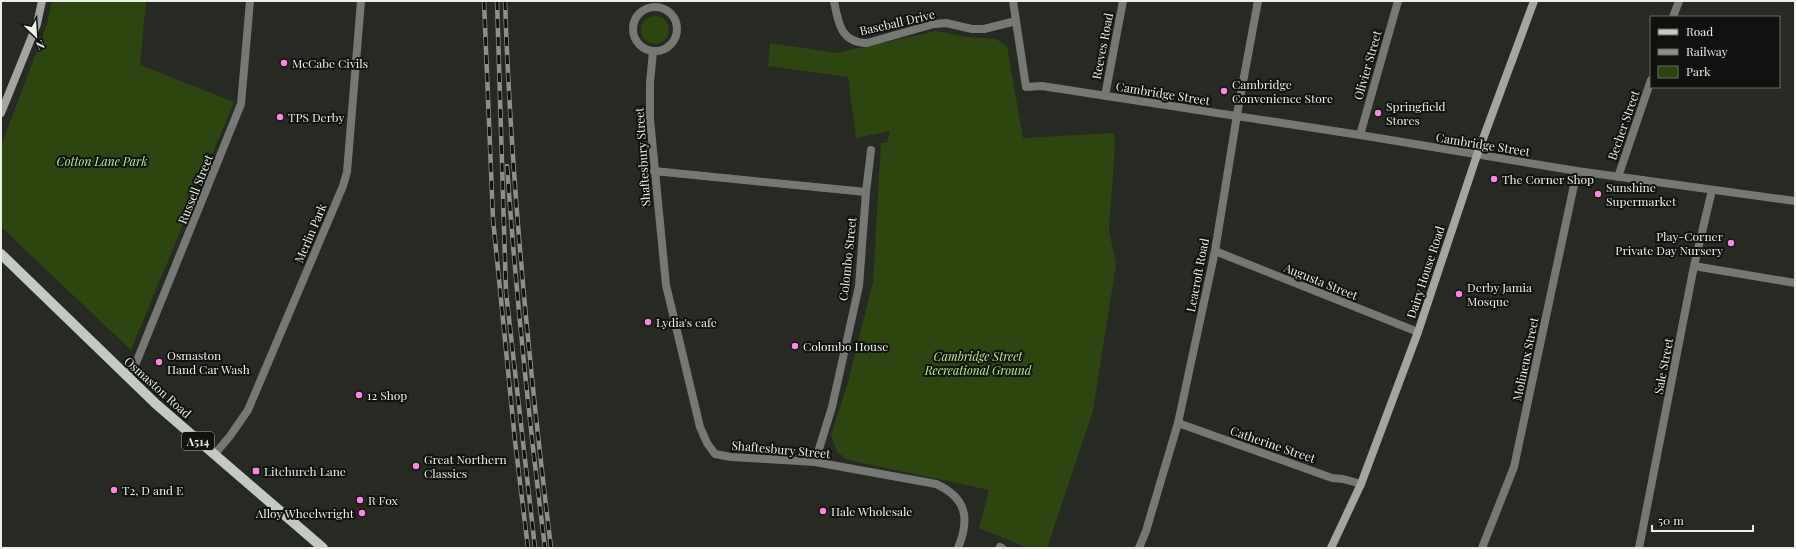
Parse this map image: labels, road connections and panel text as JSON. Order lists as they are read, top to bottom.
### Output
{
  "streets": {
    "main road": ["Osmaston Road", "A514"],
    "street": [
      "Baseball Drive",
      "Reeves Road",
      "Olivier Street",
      "Cambridge Street",
      "Becher Street",
      "Shaftesbury Street",
      "Russell Street",
      "Merlin Park",
      "Colombo Street",
      "Dairy House Road",
      "Leacroft Road",
      "Augusta Street",
      "Molineux Street",
      "Sale Street",
      "Catherine Street"
    ]
  },
  "crossings": [
    ["Baseball Drive", "Cambridge Street"],
    ["Reeves Road", "Cambridge Street"],
    ["Olivier Street", "Cambridge Street"],
    ["Cambridge Street", "Becher Street"],
    ["Cambridge Street", "Dairy House Road"],
    ["Cambridge Street", "Leacroft Road"],
    ["Cambridge Street", "Molineux Street"],
    ["Cambridge Street", "Sale Street"],
    ["Shaftesbury Street", "Colombo Street"],
    ["Russell Street", "Osmaston Road"],
    ["Merlin Park", "Osmaston Road"],
    ["Dairy House Road", "Augusta Street"],
    ["Dairy House Road", "Catherine Street"],
    ["Leacroft Road", "Augusta Street"],
    ["Leacroft Road", "Catherine Street"]
  ],
  "parks": ["Cotton Lane Park", "Cambridge Street Recreational Ground"],
  "places": {
    "other": [
      "McCabe Civils",
      "Cambridge Convenience Store",
      "Springfield Stores",
      "TPS Derby",
      "The Corner Shop",
      "Sunshine Supermarket",
      "Play-Corner Private Day Nursery",
      "Derby Jamia Mosque",
      "Lydia's cafe",
      "Colombo House",
      "Osmaston Hand Car Wash",
      "12 Shop",
      "Great Northern Classics",
      "T2, D and E",
      "R Fox",
      "Hale Wholesale",
      "Alloy Wheelwright"
    ],
    "transit": ["Litchurch Lane"]
  },
  "legend": ["Road", "Railway", "Park"],
  "scale_bar": "50 m",
  "north": "bottom right"
}
